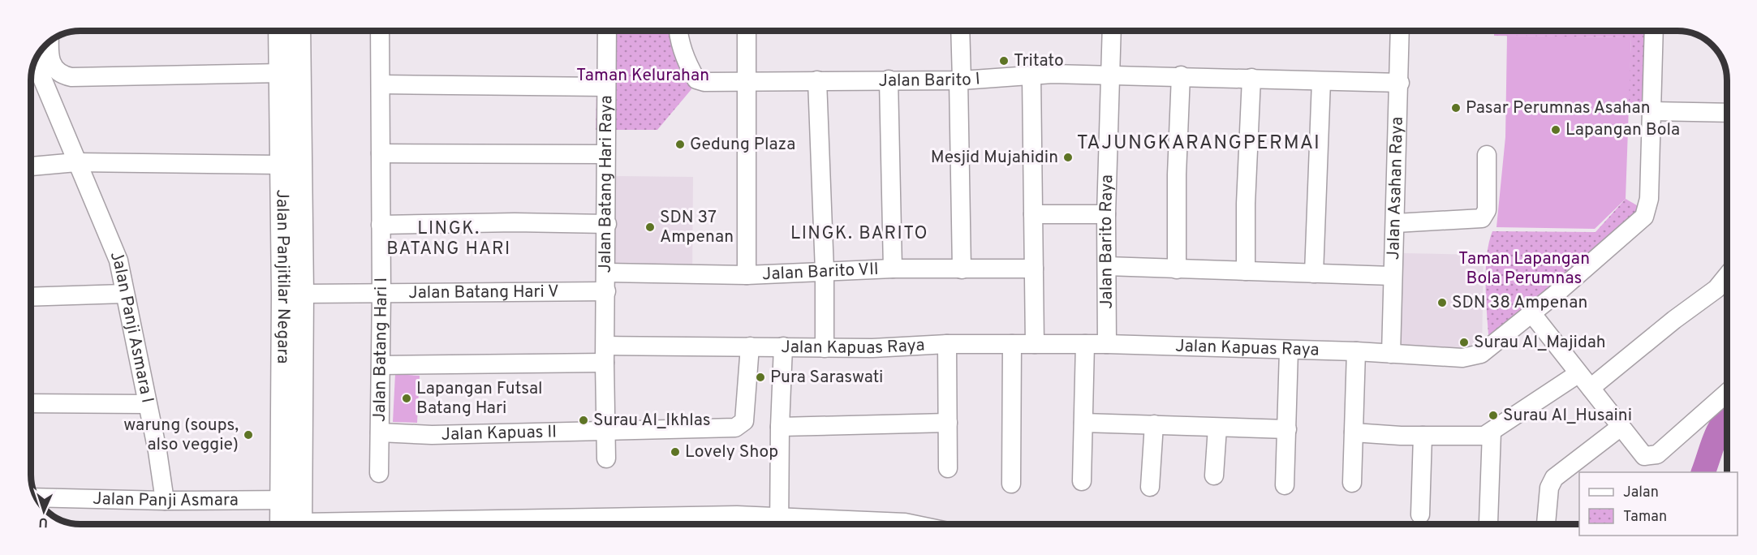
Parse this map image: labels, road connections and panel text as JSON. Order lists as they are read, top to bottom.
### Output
{
  "streets": {
    "main road": ["Jalan Panjitilar Negara"],
    "street": [
      "Jalan Barito I",
      "Jalan Batang Hari Raya",
      "Jalan Asahan Raya",
      "Jalan Barito Raya",
      "Jalan Barito VII",
      "Jalan Batang Hari V",
      "Jalan Panji Asmara I",
      "Jalan Kapuas Raya",
      "Jalan Batang Hari I",
      "Jalan Kapuas II",
      "Jalan Panji Asmara"
    ]
  },
  "crossings": [
    ["Jalan Barito I", "Jalan Asahan Raya"],
    ["Jalan Barito I", "Jalan Barito Raya"],
    ["Jalan Batang Hari Raya", "Jalan Barito VII"],
    ["Jalan Batang Hari Raya", "Jalan Batang Hari V"],
    ["Jalan Batang Hari Raya", "Jalan Kapuas Raya"],
    ["Jalan Batang Hari Raya", "Jalan Kapuas II"],
    ["Jalan Asahan Raya", "Jalan Kapuas Raya"],
    ["Jalan Barito Raya", "Jalan Kapuas Raya"],
    ["Jalan Panjitilar Negara", "Jalan Panji Asmara"],
    ["Jalan Batang Hari V", "Jalan Batang Hari I"],
    ["Jalan Panji Asmara I", "Jalan Panji Asmara"],
    ["Jalan Kapuas Raya", "Jalan Batang Hari I"],
    ["Jalan Kapuas Raya", "Jalan Kapuas II"],
    ["Jalan Batang Hari I", "Jalan Kapuas II"]
  ],
  "districts": ["TAJUNGKARANGPERMAI", "LINGK. BATANG HARI", "LINGK. BARITO"],
  "parks": ["Taman Kelurahan", "Taman Lapangan Bola Perumnas"],
  "places": [
    "Tritato",
    "Pasar Perumnas Asahan",
    "Lapangan Bola",
    "Gedung Plaza",
    "Mesjid Mujahidin",
    "SDN 37 Ampenan",
    "SDN 38 Ampenan",
    "Surau Al_Majidah",
    "Pura Saraswati",
    "Lapangan Futsal Batang Hari",
    "Surau Al_Husaini",
    "Surau Al_Ikhlas",
    "warung (soups, also veggie)",
    "Lovely Shop"
  ],
  "legend": ["Jalan", "Taman"],
  "north": "bottom"
}
